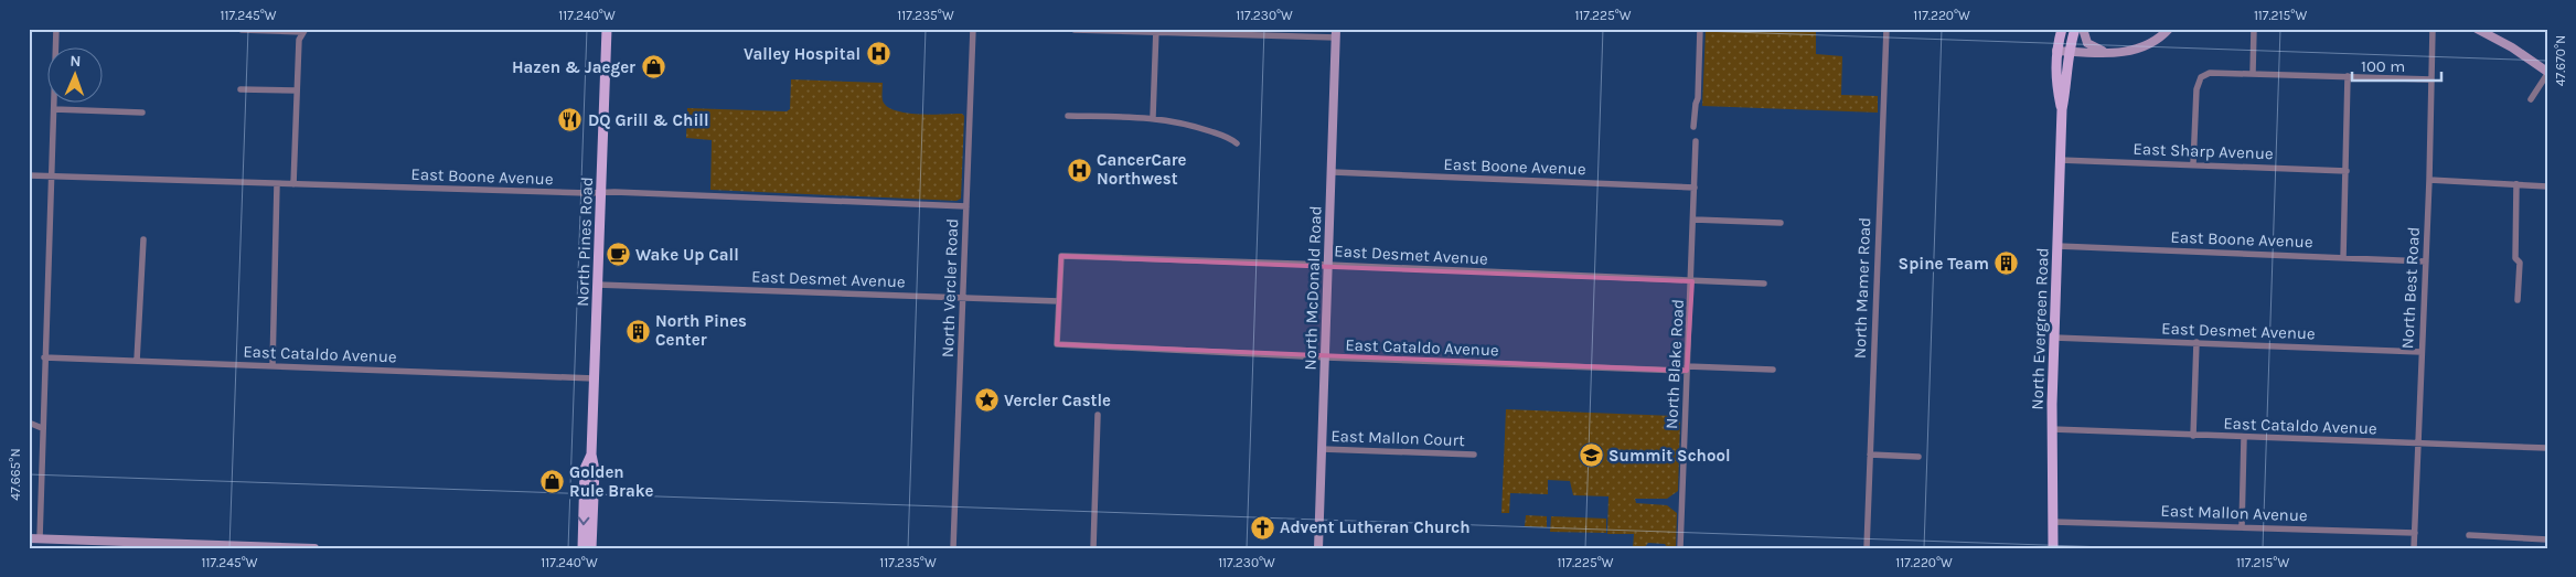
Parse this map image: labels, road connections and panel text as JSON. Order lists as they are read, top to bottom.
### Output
{
  "streets": {
    "main road": ["North Pines Road", "North Evergreen Road"],
    "street": [
      "East Sharp Avenue",
      "East Boone Avenue",
      "East Desmet Avenue",
      "North Vercler Road",
      "North McDonald Road",
      "North Mamer Road",
      "North Best Road",
      "East Cataldo Avenue",
      "North Blake Road",
      "East Mallon Court",
      "East Mallon Avenue"
    ]
  },
  "crossings": [
    ["East Sharp Avenue", "North Evergreen Road"],
    ["East Boone Avenue", "North Pines Road"],
    ["East Boone Avenue", "North Vercler Road"],
    ["East Boone Avenue", "North McDonald Road"],
    ["East Boone Avenue", "North Best Road"],
    ["East Boone Avenue", "North Evergreen Road"],
    ["East Boone Avenue", "North Blake Road"],
    ["North Pines Road", "East Desmet Avenue"],
    ["North Pines Road", "East Cataldo Avenue"],
    ["East Desmet Avenue", "North Vercler Road"],
    ["East Desmet Avenue", "North McDonald Road"],
    ["East Desmet Avenue", "North Best Road"],
    ["East Desmet Avenue", "North Evergreen Road"],
    ["East Desmet Avenue", "East Cataldo Avenue"],
    ["East Desmet Avenue", "North Blake Road"],
    ["North McDonald Road", "East Cataldo Avenue"],
    ["North McDonald Road", "East Mallon Court"],
    ["North Best Road", "East Cataldo Avenue"],
    ["North Best Road", "East Mallon Avenue"],
    ["North Evergreen Road", "East Cataldo Avenue"],
    ["North Evergreen Road", "East Mallon Avenue"],
    ["East Cataldo Avenue", "North Blake Road"]
  ],
  "places": {
    "hospital": ["Valley Hospital", "CancerCare Northwest"],
    "shop": ["Hazen & Jaeger", "Golden Rule Brake"],
    "restaurant": ["DQ Grill & Chill"],
    "cafe": ["Wake Up Call"],
    "building": ["Spine Team", "North Pines Center"],
    "place": ["Vercler Castle"],
    "school or university": ["Summit School"],
    "church": ["Advent Lutheran Church"]
  },
  "scale_bar": "100 m",
  "north": "top",
  "coordinates": [
    "117.245°W",
    "117.240°W",
    "117.235°W",
    "117.230°W",
    "117.225°W",
    "117.220°W",
    "117.215°W",
    "47.670°N",
    "47.665°N"
  ]
}
